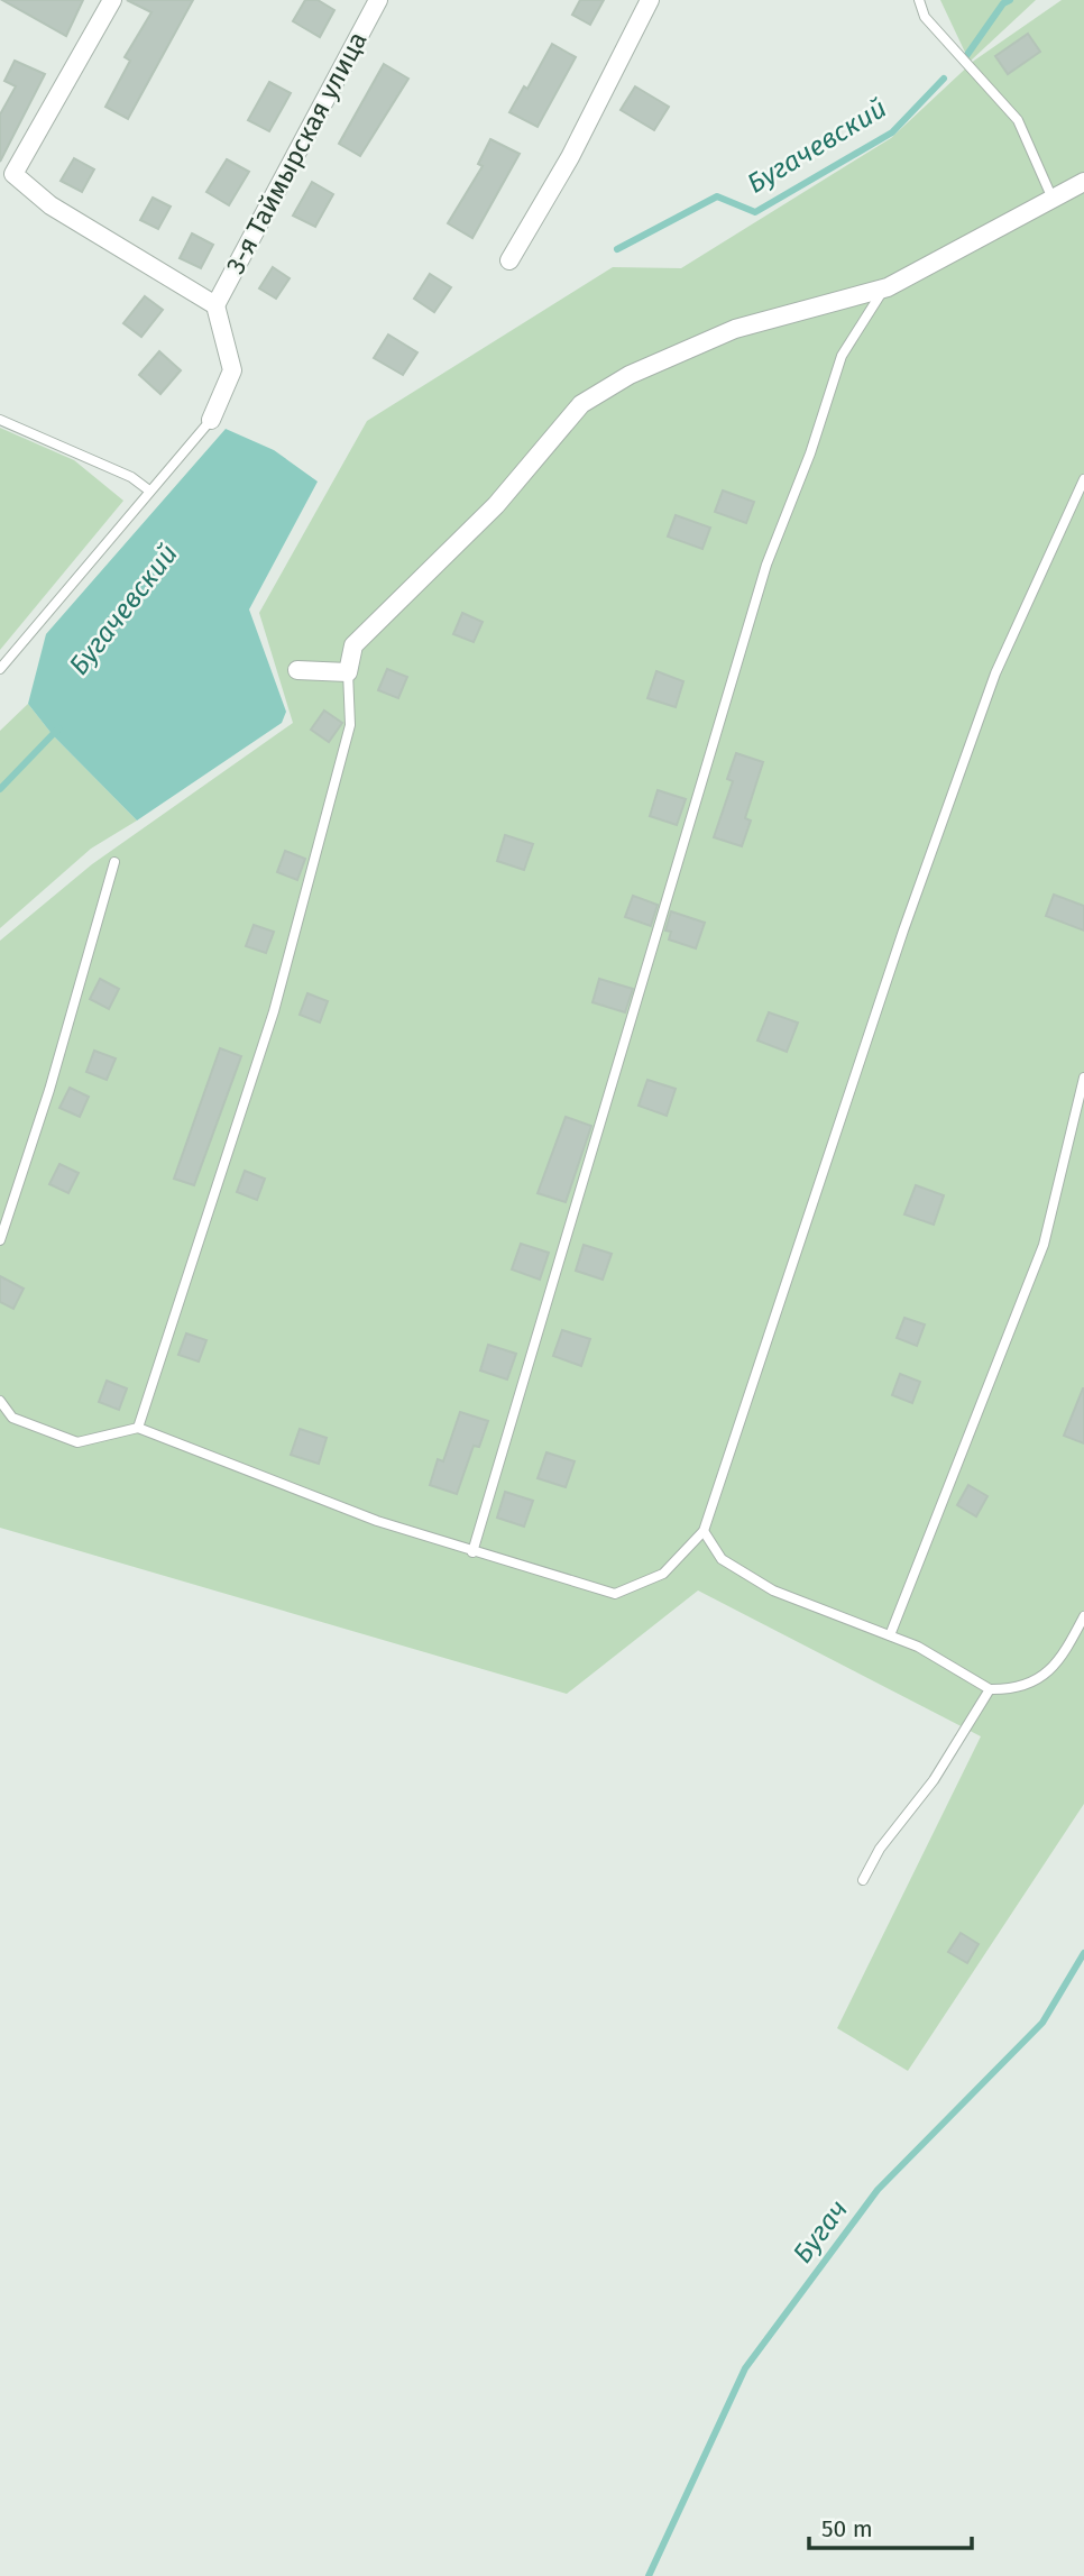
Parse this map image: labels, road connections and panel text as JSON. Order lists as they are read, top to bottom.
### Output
{
  "streets": {
    "street": ["3-я Таймырская улица"]
  },
  "water": ["Бугачевский", "Бугач"],
  "scale_bar": "50 m"
}
